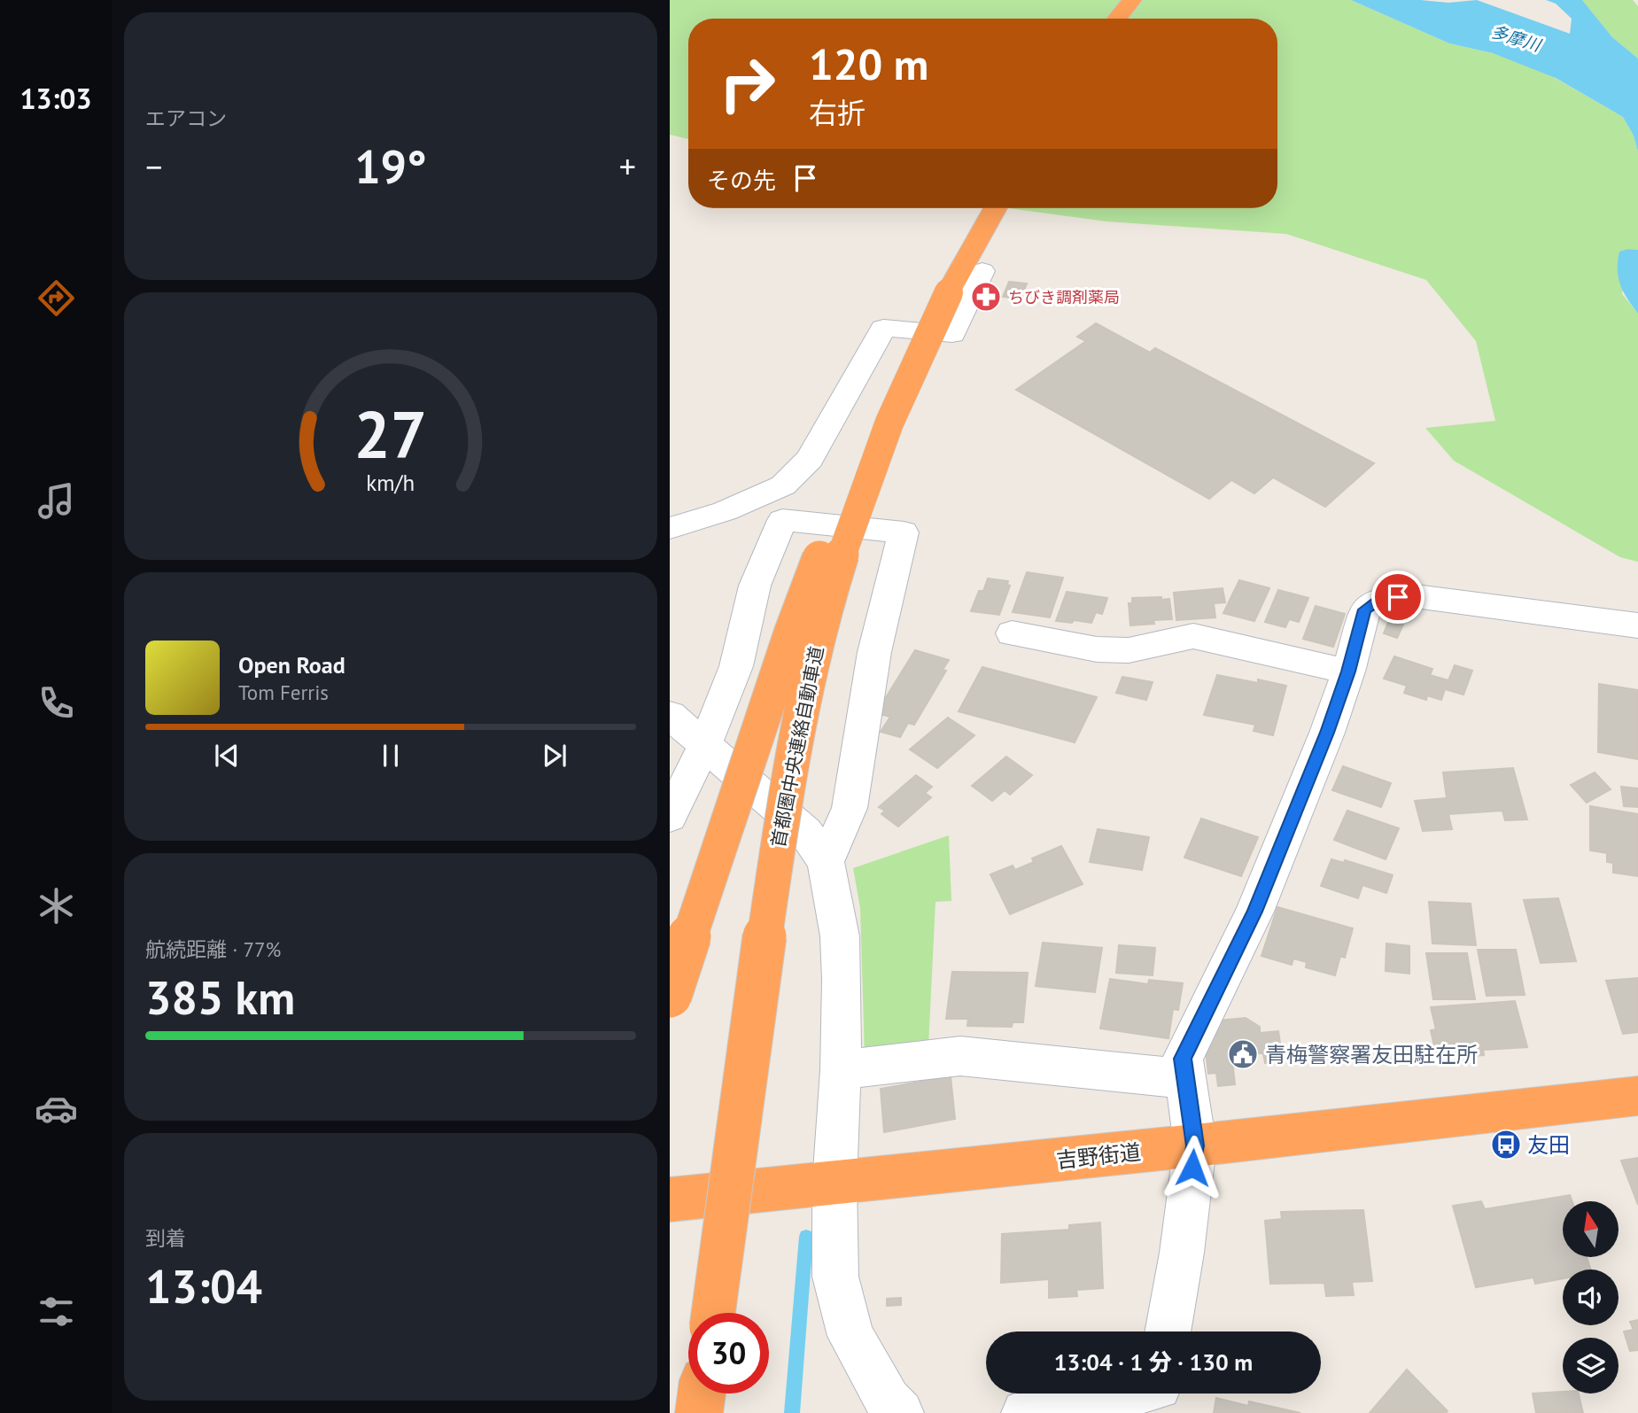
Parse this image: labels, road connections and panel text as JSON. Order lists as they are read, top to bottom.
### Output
{
  "streets": {
    "highway": ["首都圏中央連絡自動車道", "吉野街道"]
  },
  "water": ["多摩川"],
  "places": {
    "pharmacy": ["ちびき調剤薬局"],
    "public building": ["青梅警察署友田駐在所"],
    "bus stop": ["友田"]
  },
  "north": "top",
  "page": {
    "tabs": "13:03",
    "tile": [
      "エアコン",
      ["航続距離 · 77%", "385 km"],
      ["到着", "13:04"]
    ],
    "turn": ["120 m", "右折"],
    "heat": ["−", "19°", "+"],
    "then": "その先",
    "song": ["Open Road", "Tom Ferris"],
    "limit": "30",
    "trip": "13:04 · 1 分 · 130 m",
    "gauge": ["27", "km/h"]
  }
}
